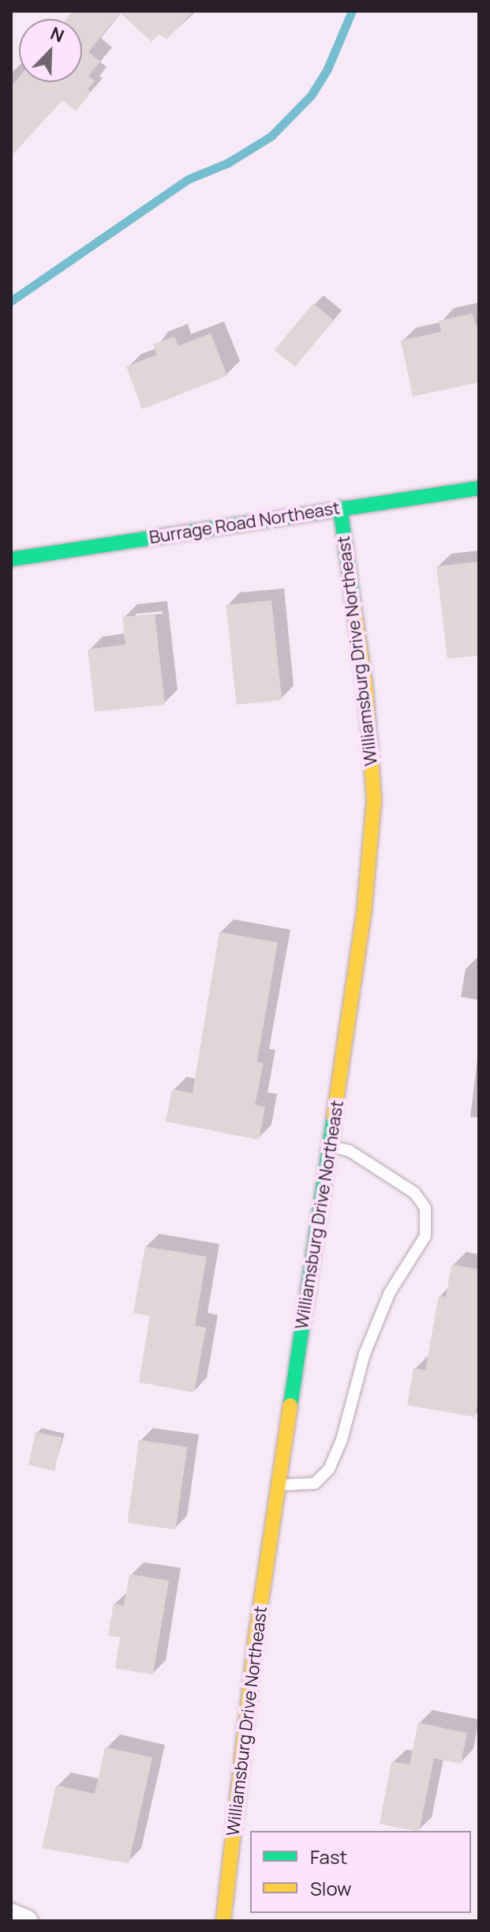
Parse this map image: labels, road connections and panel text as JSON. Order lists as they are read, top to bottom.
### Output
{
  "streets": {
    "street": ["Burrage Road Northeast", "Williamsburg Drive Northeast"]
  },
  "crossings": [
    ["Burrage Road Northeast", "Williamsburg Drive Northeast"]
  ],
  "legend": ["Fast", "Slow"],
  "north": "top right"
}
